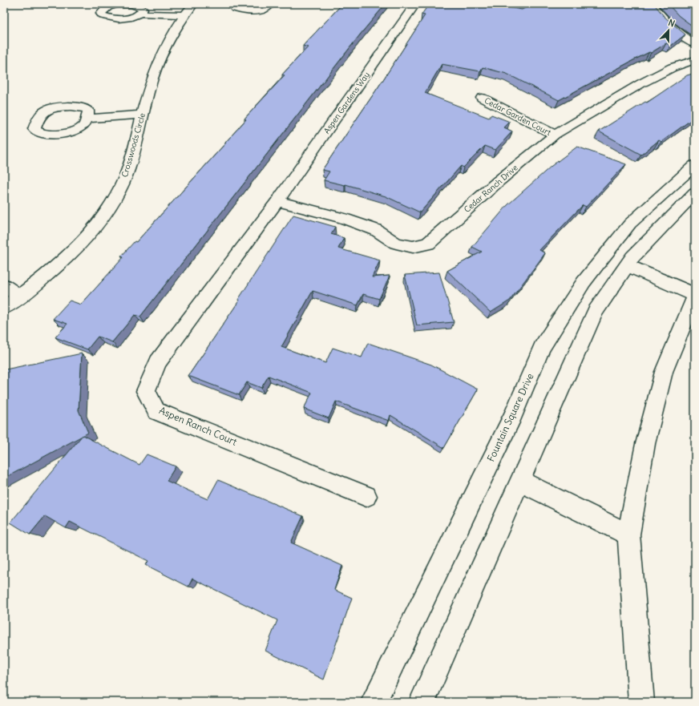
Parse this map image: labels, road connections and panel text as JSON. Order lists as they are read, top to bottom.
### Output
{
  "streets": {
    "street": [
      "Aspen Gardens Way",
      "Cedar Garden Court",
      "Crosswoods Circle",
      "Cedar Ranch Drive",
      "Fountain Square Drive",
      "Aspen Ranch Court"
    ]
  },
  "crossings": [
    ["Aspen Gardens Way", "Cedar Ranch Drive"],
    ["Aspen Gardens Way", "Aspen Ranch Court"],
    ["Cedar Garden Court", "Cedar Ranch Drive"],
    ["Cedar Ranch Drive", "Aspen Ranch Court"]
  ],
  "north": "top"
}
